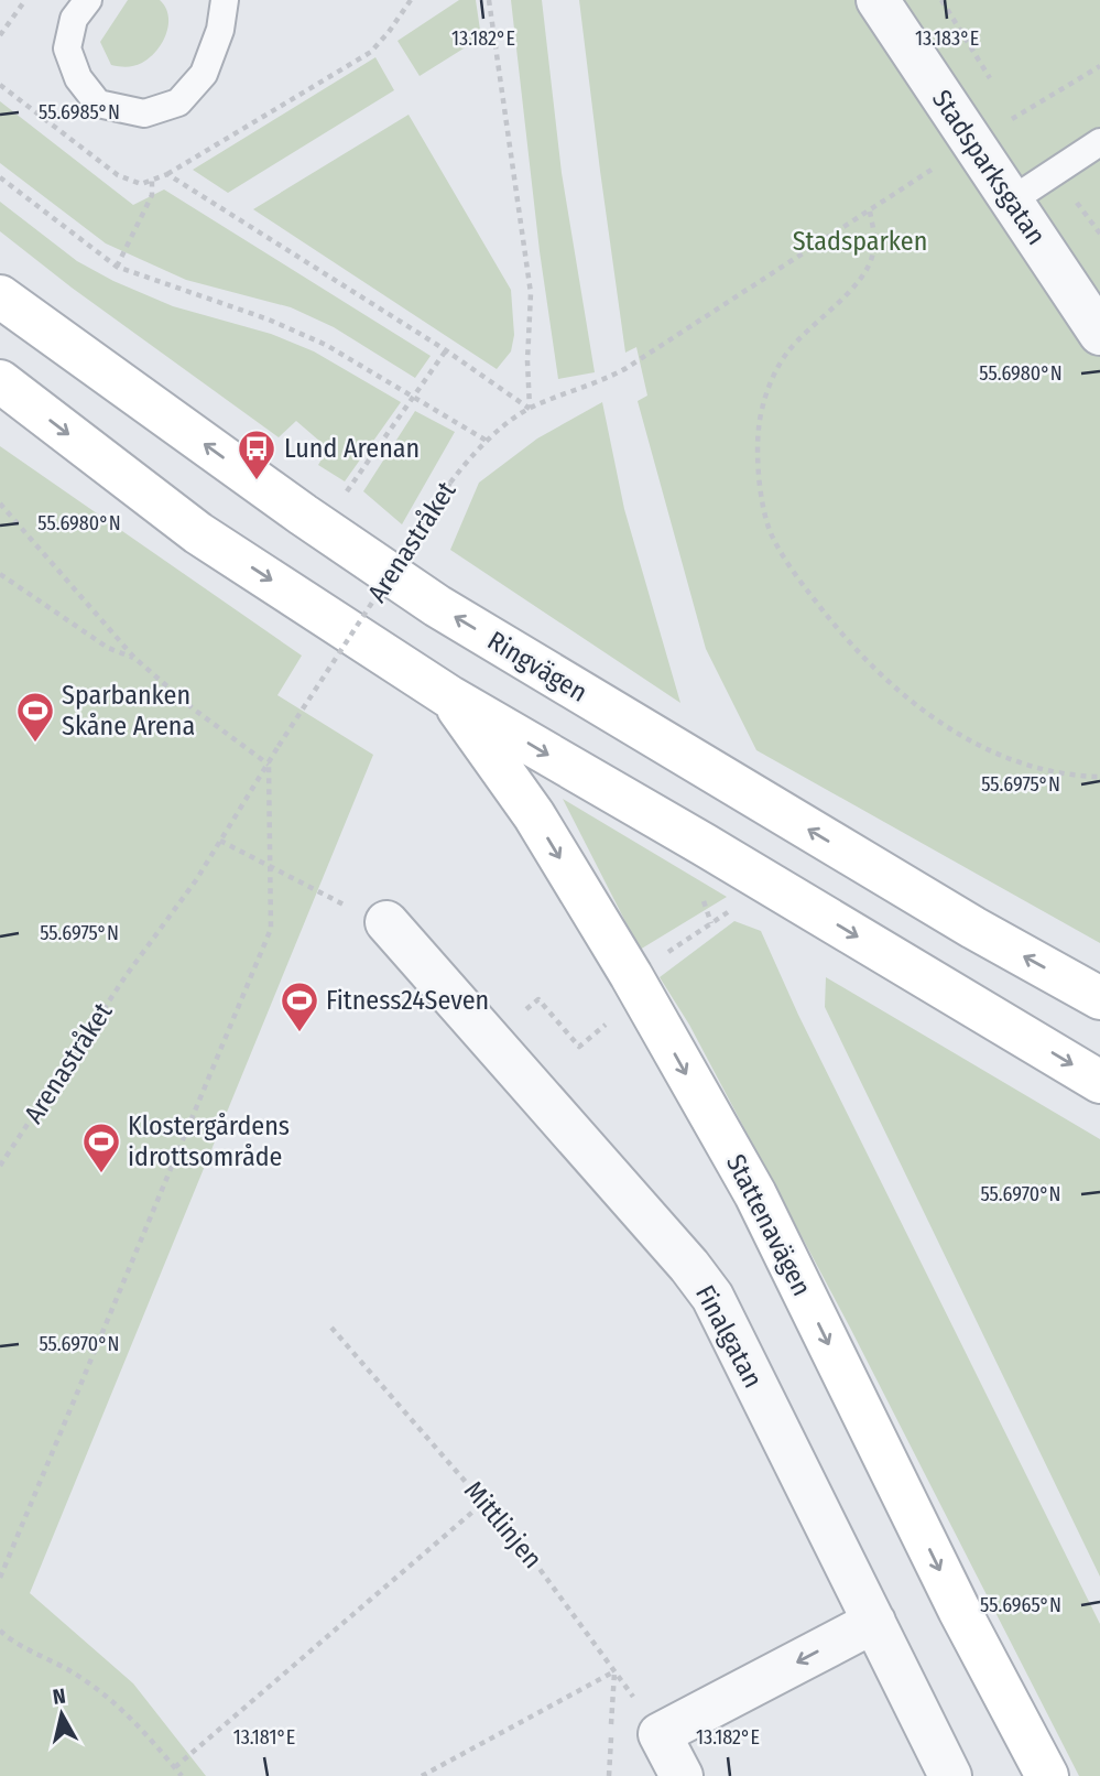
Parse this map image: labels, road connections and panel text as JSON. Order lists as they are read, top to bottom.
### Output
{
  "streets": {
    "main road": ["Ringvägen", "Stattenavägen"],
    "street": ["Stadsparksgatan", "Finalgatan"],
    "path": ["Arenastråket", "Mittlinjen"]
  },
  "crossings": [
    ["Stadsparksgatan", "Arenastråket"]
  ],
  "one_way": ["Stattenavägen"],
  "parks": ["Stadsparken"],
  "places": {
    "bus stop": ["Lund Arenan"],
    "sports": ["Sparbanken Skåne Arena", "Fitness24Seven", "Klostergårdens idrottsområde"]
  },
  "north": "top",
  "coordinates": [
    "13.182°E",
    "13.183°E",
    "55.6985°N",
    "55.6980°N",
    "55.6975°N",
    "55.6970°N",
    "55.6965°N",
    "13.181°E"
  ]
}
